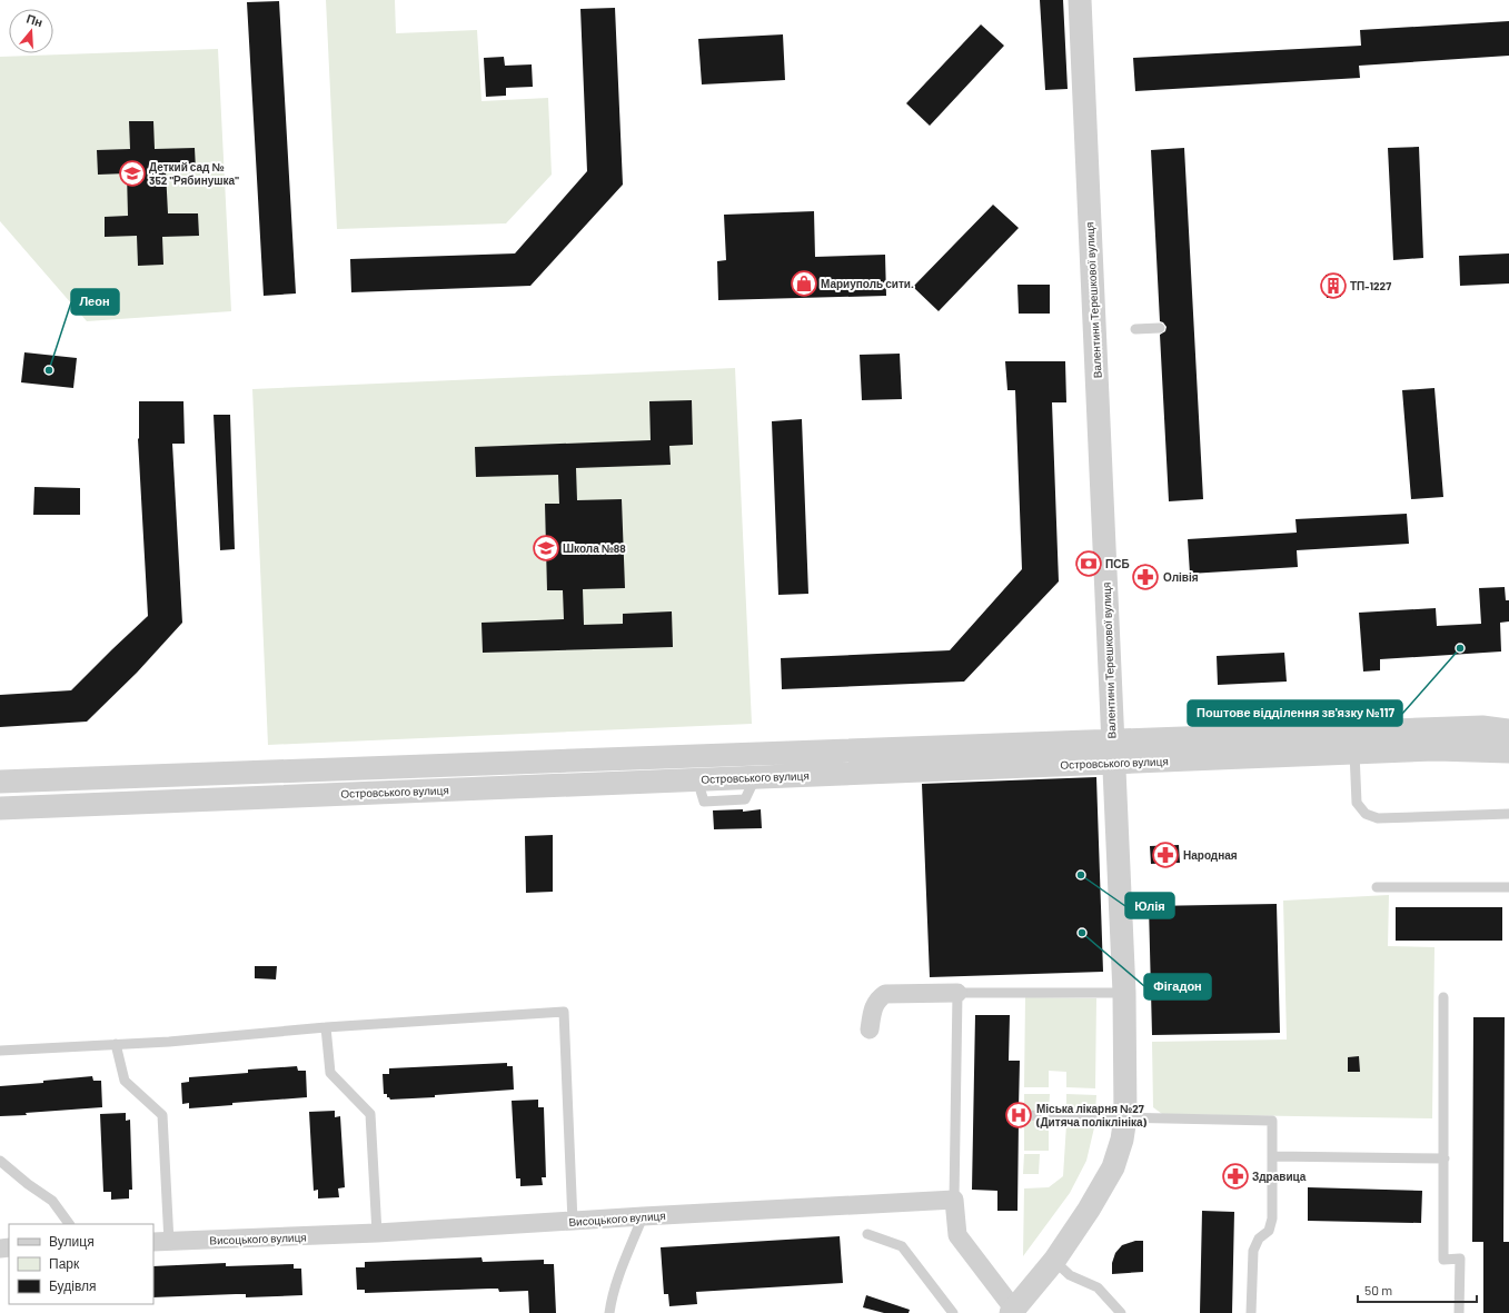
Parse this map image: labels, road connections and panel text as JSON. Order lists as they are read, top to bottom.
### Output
{
  "streets": {
    "street": ["Валентини Терешкової вулиця", "Островського вулиця", "Висоцького вулиця"]
  },
  "crossings": [
    ["Валентини Терешкової вулиця", "Островського вулиця"]
  ],
  "places": {
    "school or university": ["Деткий сад № 352 \"Рябинушка\"", "Школа №88"],
    "shop": ["Мариуполь сити."],
    "building": ["ТП-1227"],
    "other": [
      "Леон",
      "Поштове відділення зв'язку №117",
      "Юлія",
      "Фігадон"
    ],
    "bank": ["ПСБ"],
    "pharmacy": ["Олівія", "Народная", "Здравица"],
    "hospital": ["Міська лікарня №27 (Дитяча поліклініка)"]
  },
  "legend": ["Вулиця", "Парк", "Будівля"],
  "scale_bar": "50 m",
  "north": "top"
}
